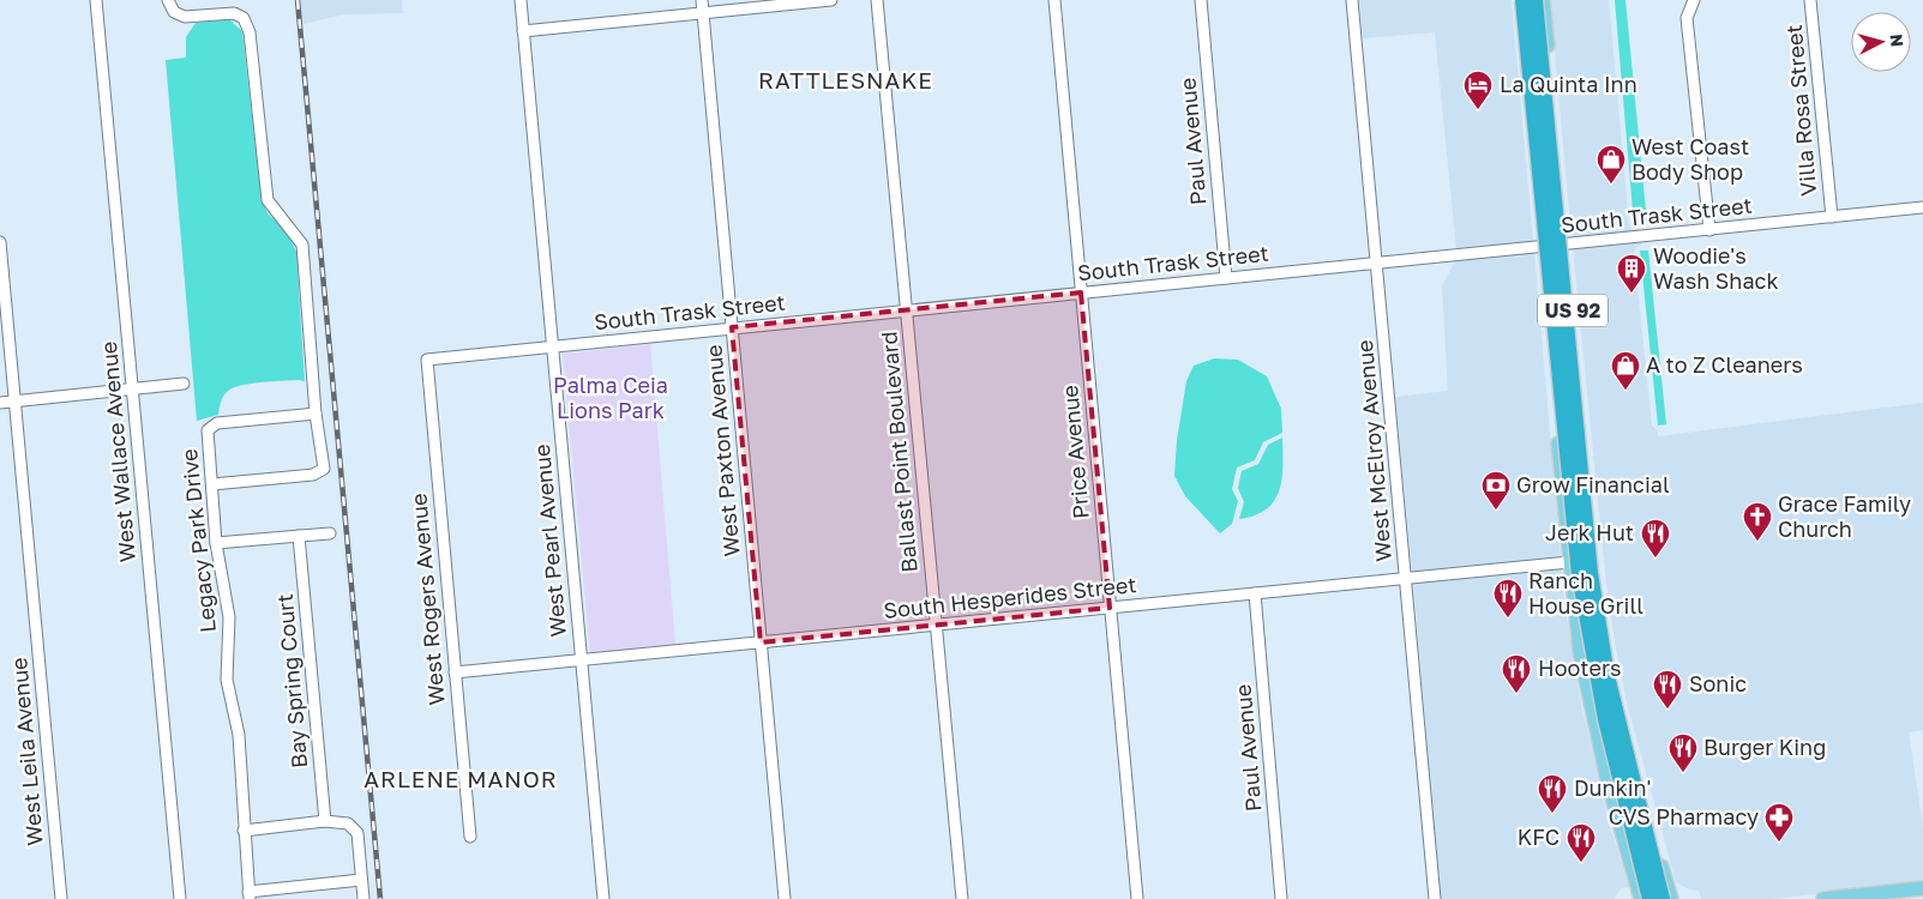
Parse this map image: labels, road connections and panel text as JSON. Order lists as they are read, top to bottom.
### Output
{
  "streets": {
    "main road": ["US 92"],
    "street": [
      "Villa Rosa Street",
      "Paul Avenue",
      "South Trask Street",
      "West Paxton Avenue",
      "West McElroy Avenue",
      "West Wallace Avenue",
      "Ballast Point Boulevard",
      "Price Avenue",
      "Legacy Park Drive",
      "West Pearl Avenue",
      "South Hesperides Street",
      "West Rogers Avenue",
      "Bay Spring Court",
      "West Leila Avenue"
    ]
  },
  "crossings": [
    ["Villa Rosa Street", "South Trask Street"],
    ["Paul Avenue", "South Trask Street"],
    ["Paul Avenue", "South Hesperides Street"],
    ["South Trask Street", "US 92"],
    ["South Trask Street", "West Paxton Avenue"],
    ["South Trask Street", "West McElroy Avenue"],
    ["South Trask Street", "Ballast Point Boulevard"],
    ["South Trask Street", "Price Avenue"],
    ["South Trask Street", "West Pearl Avenue"],
    ["South Trask Street", "West Rogers Avenue"],
    ["US 92", "South Hesperides Street"],
    ["West Paxton Avenue", "South Hesperides Street"],
    ["West McElroy Avenue", "South Hesperides Street"],
    ["Ballast Point Boulevard", "South Hesperides Street"],
    ["Price Avenue", "South Hesperides Street"],
    ["West Pearl Avenue", "South Hesperides Street"],
    ["South Hesperides Street", "West Rogers Avenue"]
  ],
  "districts": ["RATTLESNAKE", "ARLENE MANOR"],
  "parks": ["Palma Ceia Lions Park"],
  "places": {
    "hotel": ["La Quinta Inn"],
    "shop": ["West Coast Body Shop", "A to Z Cleaners"],
    "building": ["Woodie's Wash Shack"],
    "bank": ["Grow Financial"],
    "church": ["Grace Family Church"],
    "restaurant": [
      "Jerk Hut",
      "Ranch House Grill",
      "Hooters",
      "Sonic",
      "Burger King",
      "Dunkin'",
      "KFC"
    ],
    "pharmacy": ["CVS Pharmacy"]
  },
  "north": "right"
}
